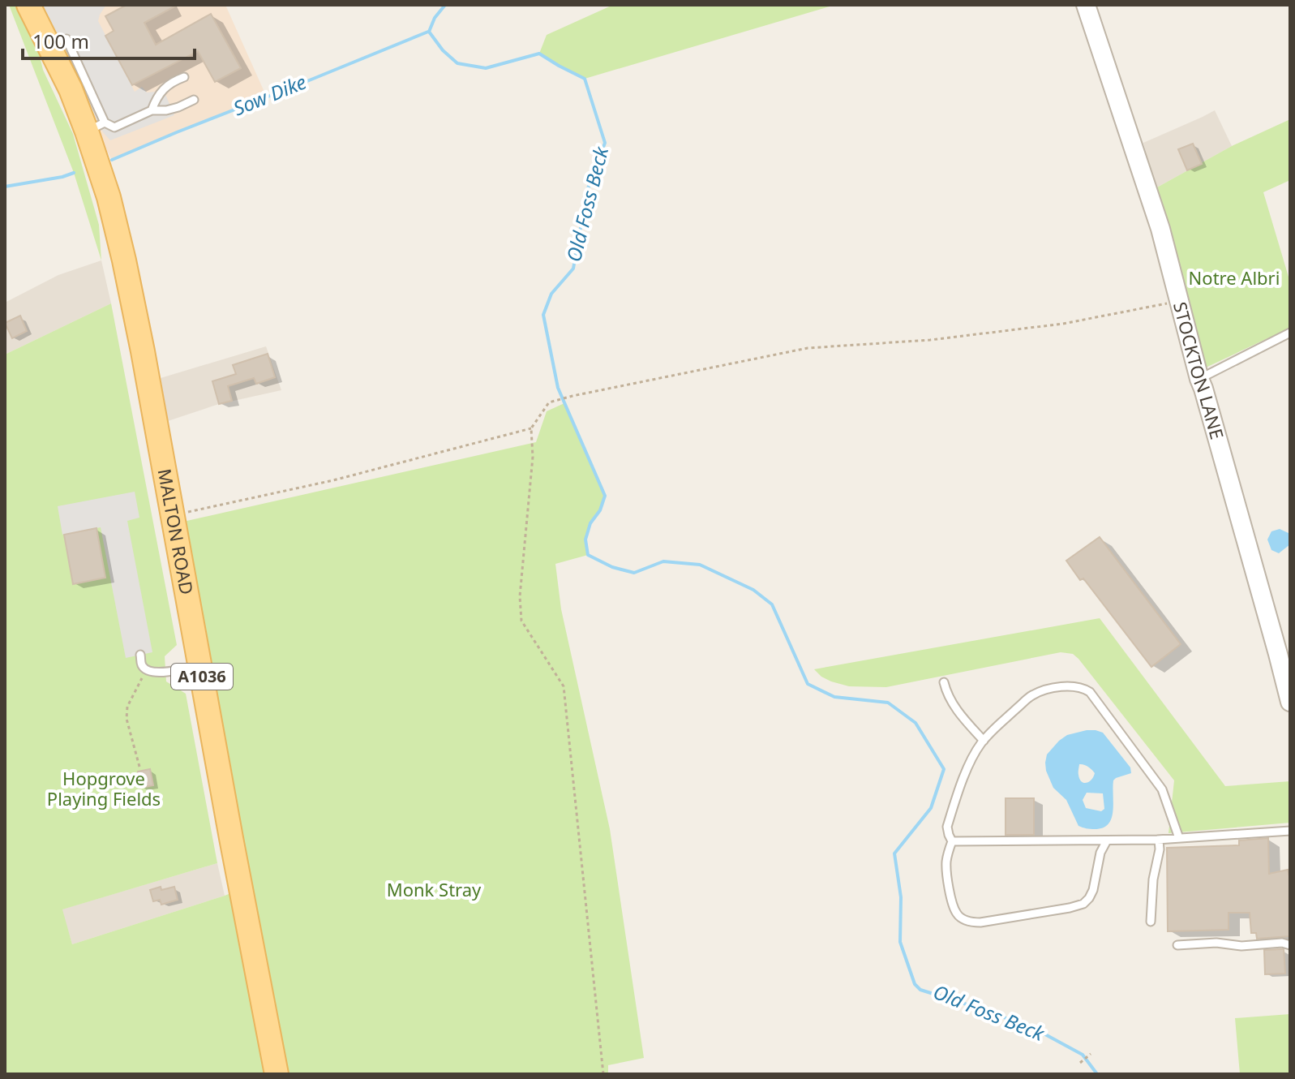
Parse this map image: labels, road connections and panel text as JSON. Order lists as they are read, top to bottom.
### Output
{
  "streets": {
    "main road": ["MALTON ROAD", "A1036"],
    "street": ["STOCKTON LANE"]
  },
  "water": ["Sow Dike", "Old Foss Beck"],
  "parks": ["Notre Albri", "Hopgrove Playing Fields", "Monk Stray"],
  "scale_bar": "100 m"
}
